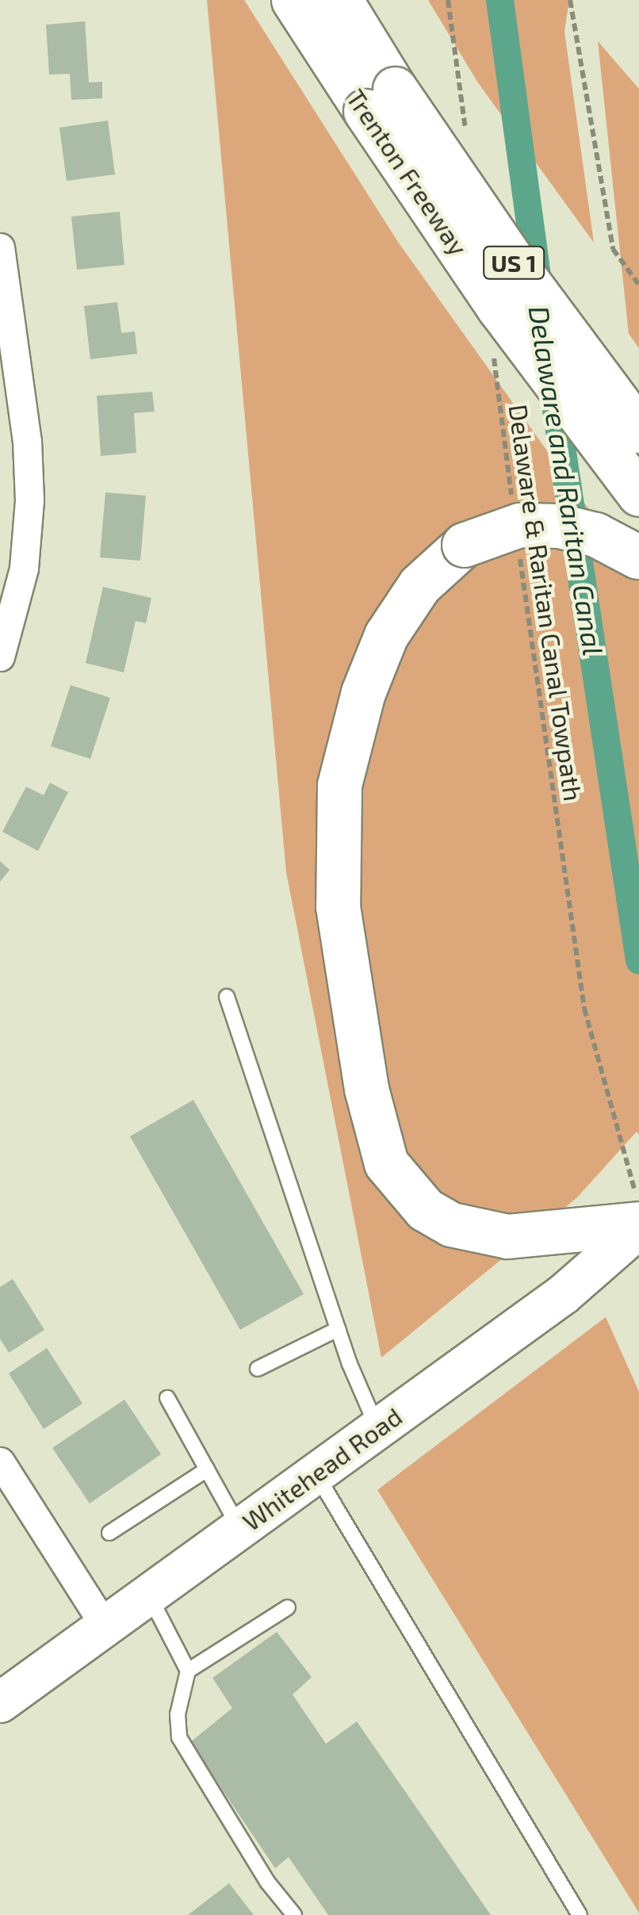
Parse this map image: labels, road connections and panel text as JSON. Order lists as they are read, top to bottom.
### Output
{
  "streets": {
    "highway": ["Trenton Freeway", "US 1"],
    "main road": ["Whitehead Road"],
    "path": ["Delaware & Raritan Canal Towpath"]
  },
  "water": ["Delaware and Raritan Canal"]
}
